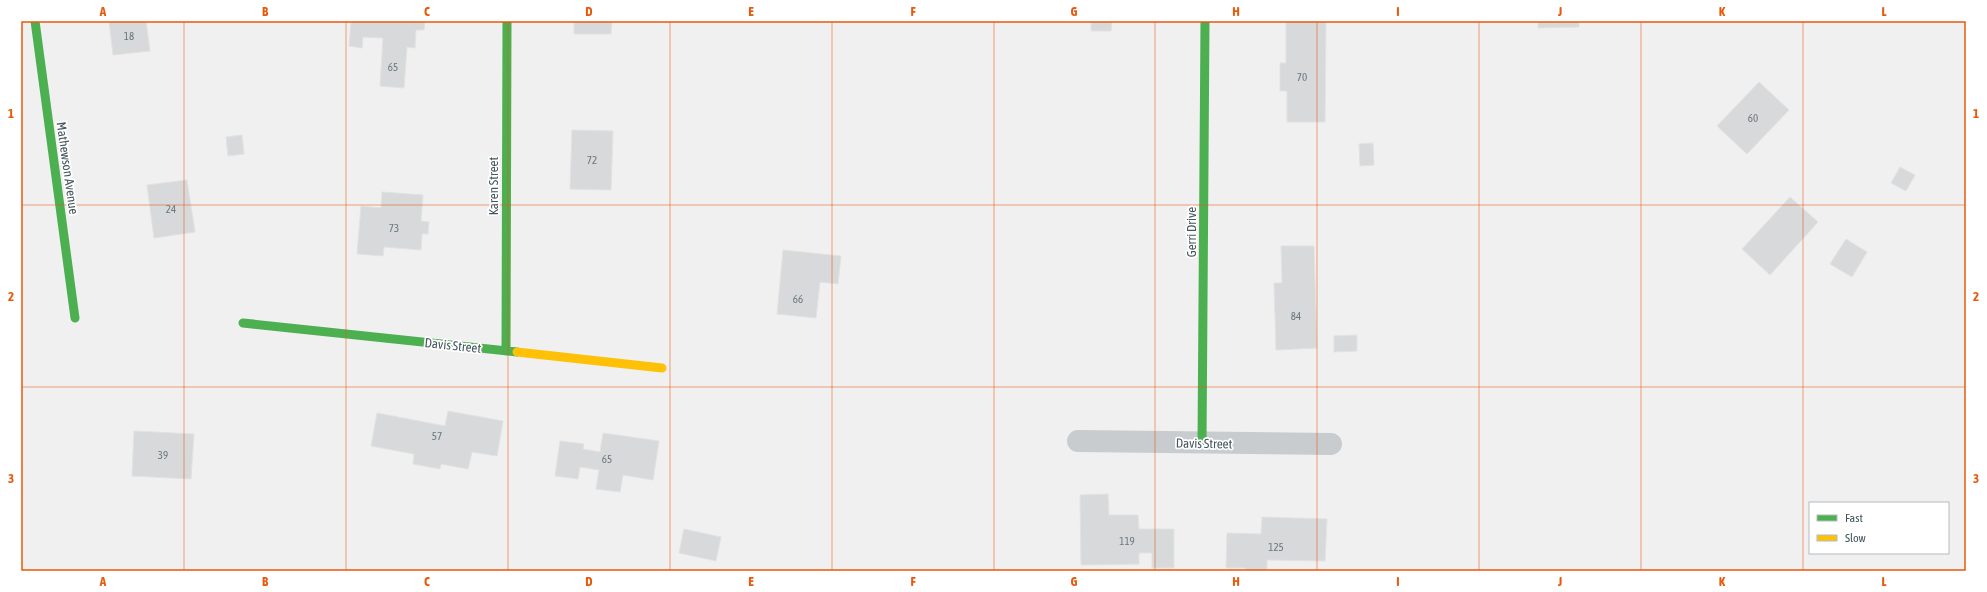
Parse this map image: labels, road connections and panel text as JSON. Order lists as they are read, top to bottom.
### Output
{
  "streets": {
    "street": [
      "Mathewson Avenue",
      "Karen Street",
      "Gerri Drive",
      "Davis Street"
    ]
  },
  "crossings": [
    ["Karen Street", "Davis Street"],
    ["Gerri Drive", "Davis Street"]
  ],
  "house_numbers": [
    "18",
    "65",
    "70",
    "60",
    "72",
    "24",
    "73",
    "66",
    "84",
    "57",
    "39",
    "65",
    "119",
    "125"
  ],
  "legend": ["Fast", "Slow"],
  "grid": {
    "columns": [
      "A",
      "B",
      "C",
      "D",
      "E",
      "F",
      "G",
      "H",
      "I",
      "J",
      "K",
      "L"
    ],
    "rows": ["1", "2", "3"]
  }
}
